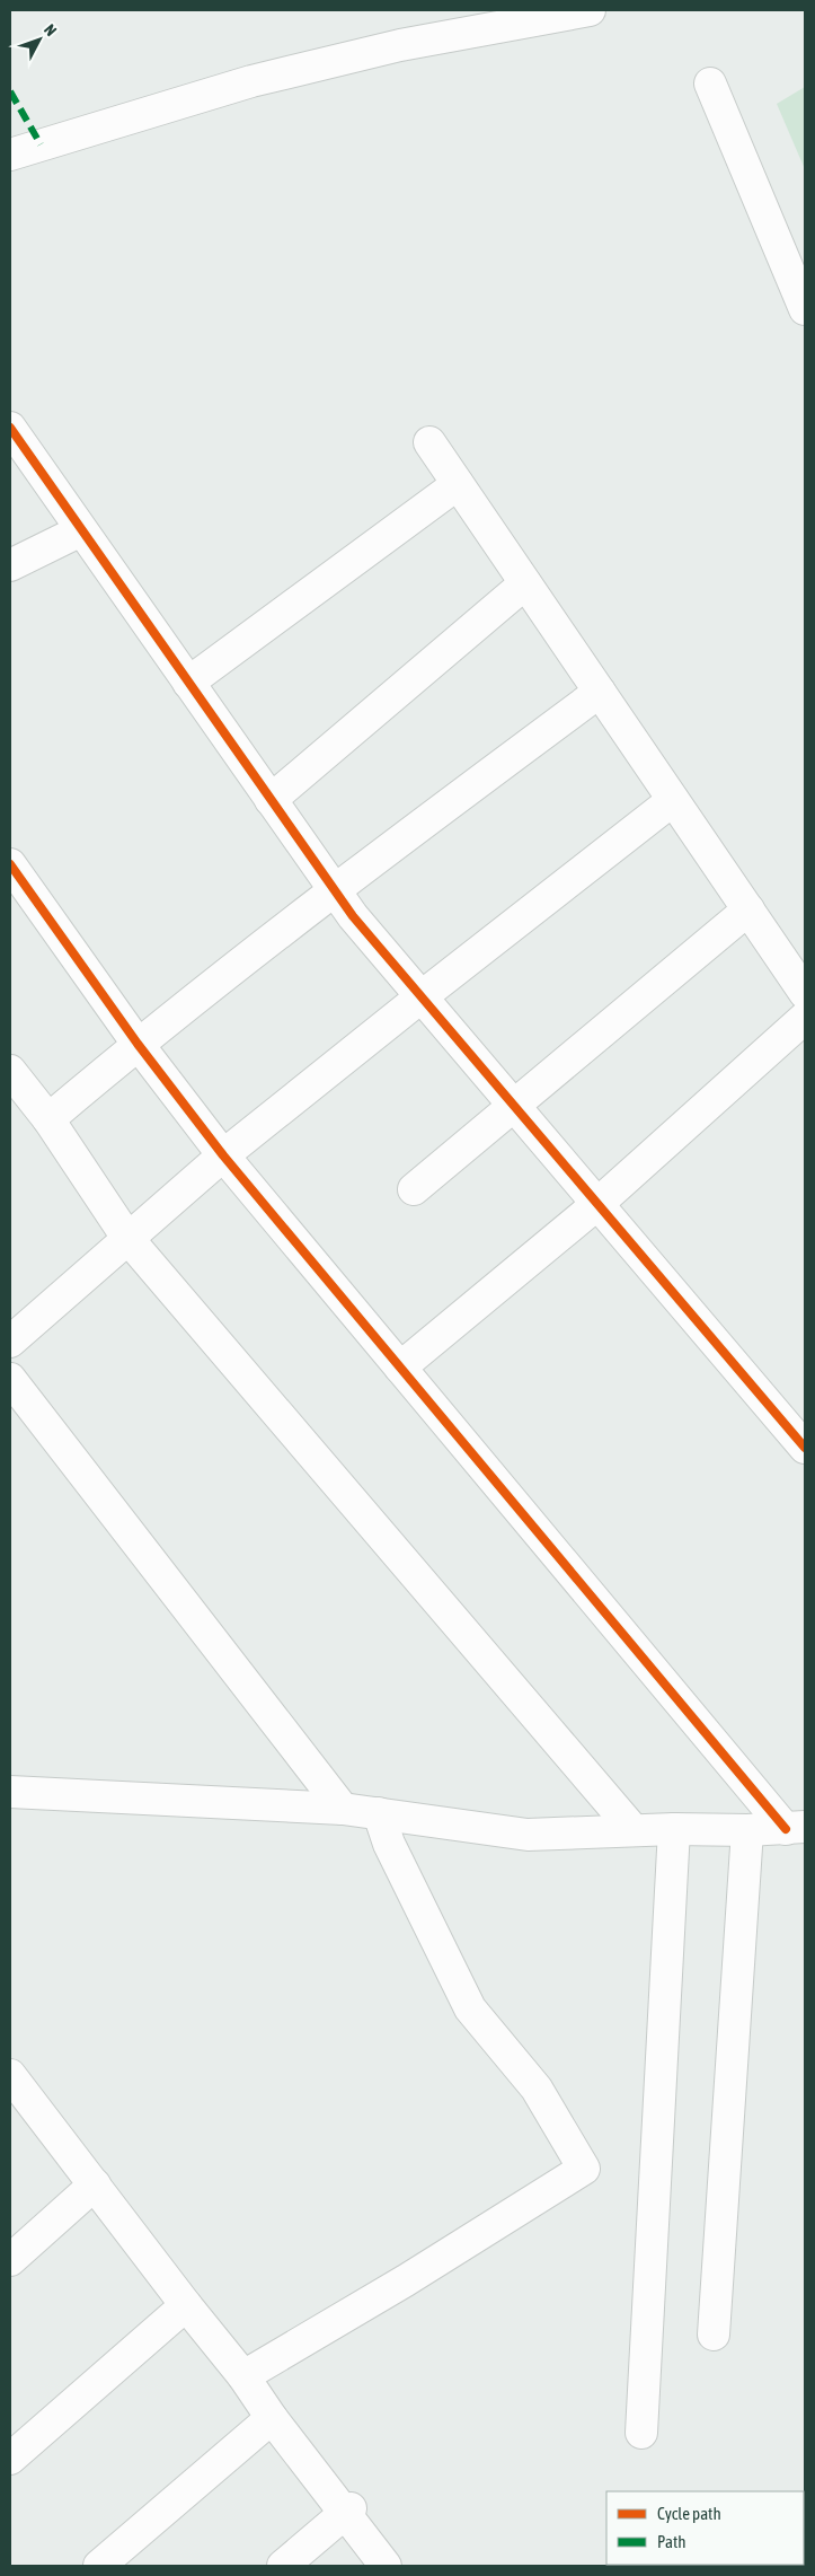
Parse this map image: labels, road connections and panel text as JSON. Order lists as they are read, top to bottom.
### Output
{
  "legend": ["Cycle path", "Path"],
  "north": "top right"
}
